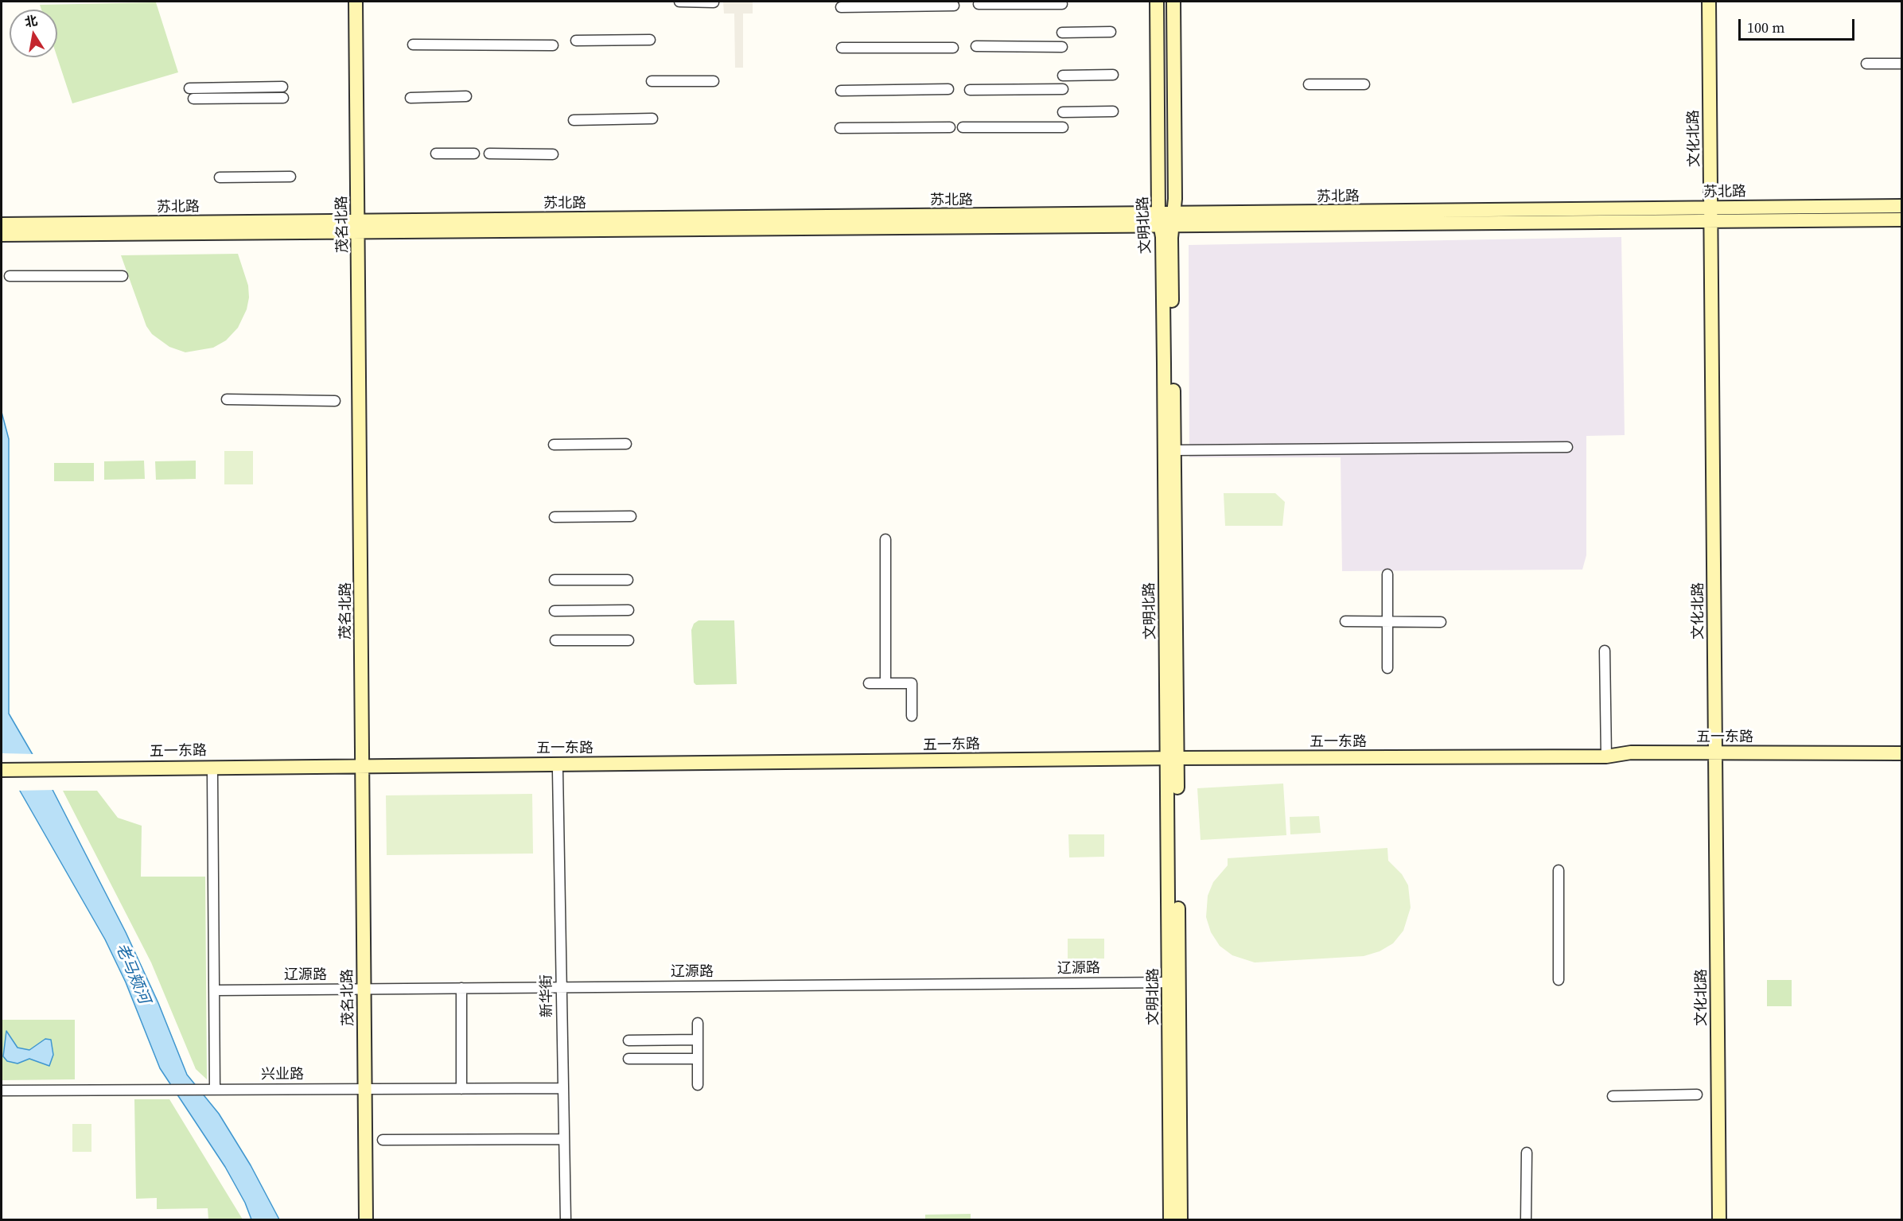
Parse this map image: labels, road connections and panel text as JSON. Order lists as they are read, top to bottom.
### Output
{
  "streets": {
    "street": [
      "文化北路",
      "苏北路",
      "茂名北路",
      "文明北路",
      "五一东路",
      "辽源路",
      "新华街",
      "兴业路"
    ]
  },
  "crossings": [
    ["文化北路", "苏北路"],
    ["文化北路", "五一东路"],
    ["苏北路", "茂名北路"],
    ["苏北路", "文明北路"],
    ["茂名北路", "五一东路"],
    ["茂名北路", "辽源路"],
    ["茂名北路", "兴业路"],
    ["文明北路", "五一东路"],
    ["文明北路", "辽源路"],
    ["五一东路", "新华街"],
    ["辽源路", "新华街"],
    ["新华街", "兴业路"]
  ],
  "water": ["老马颊河"],
  "scale_bar": "100 m",
  "north": "top"
}
